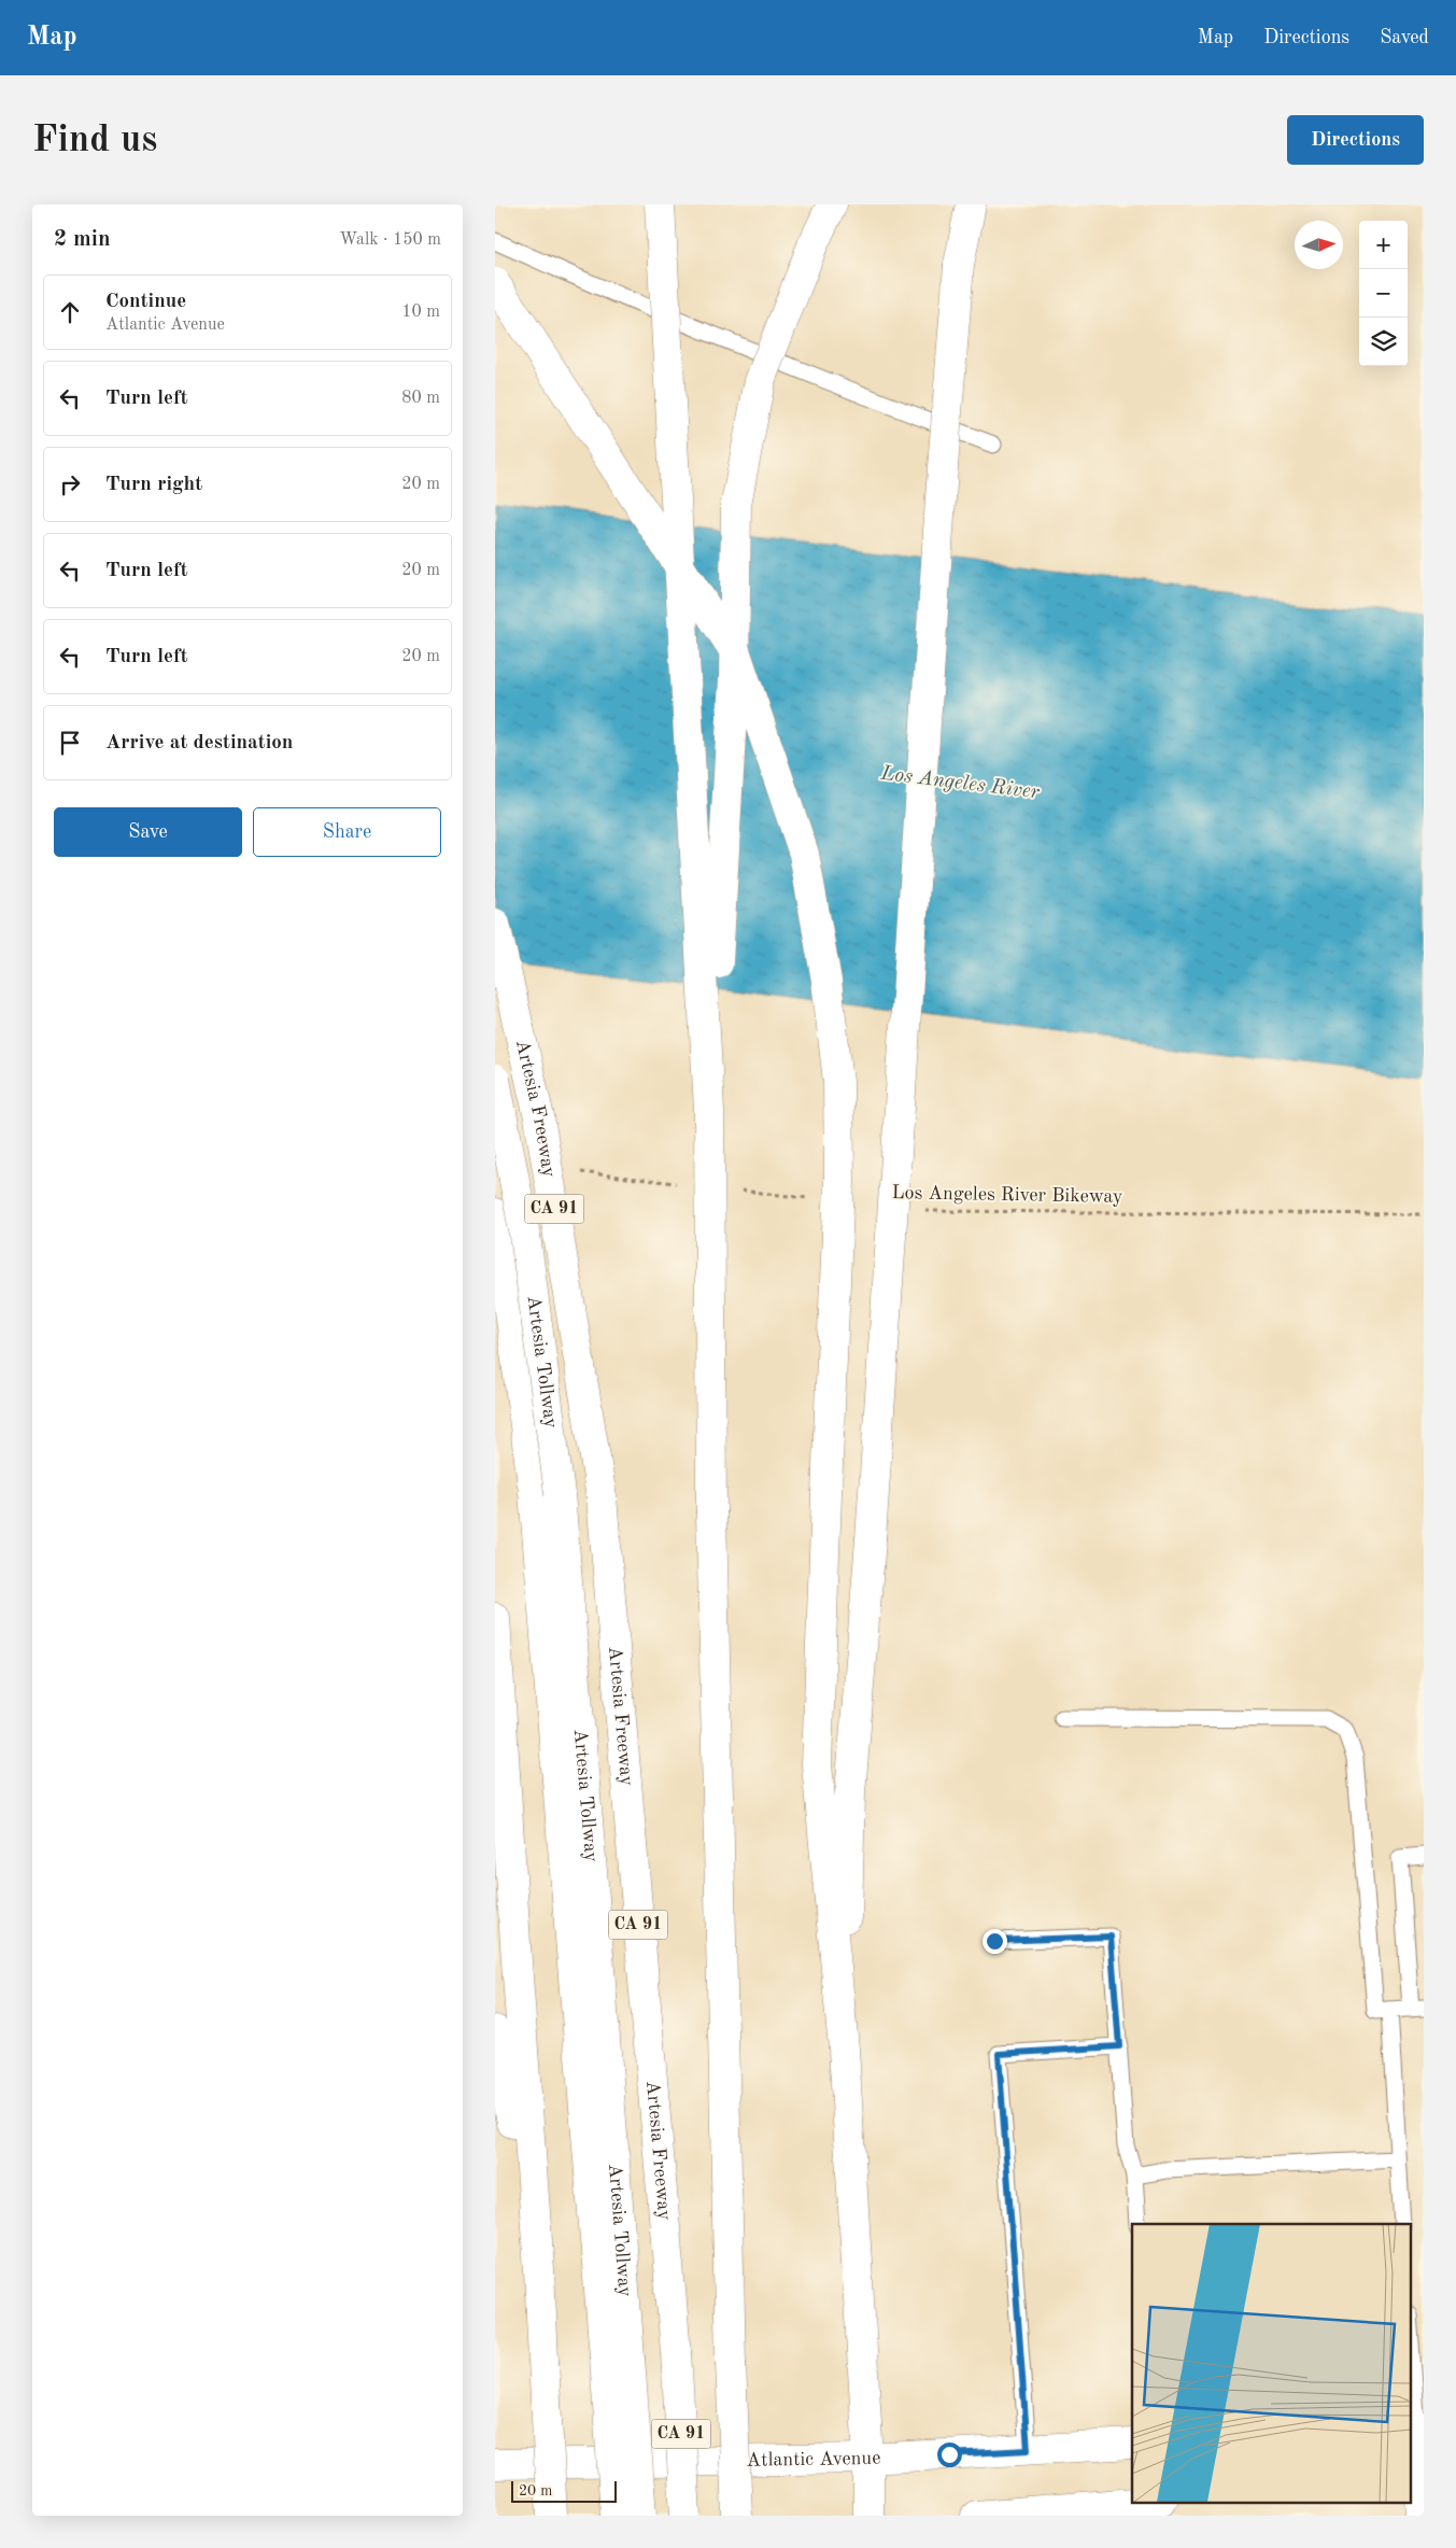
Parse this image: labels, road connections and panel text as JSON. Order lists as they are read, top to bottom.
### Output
{
  "streets": {
    "main road": [
      "Artesia Freeway",
      "CA 91",
      "Artesia Tollway",
      "Atlantic Avenue"
    ],
    "path": ["Los Angeles River Bikeway"]
  },
  "water": ["Los Angeles River"],
  "scale_bar": "20 m",
  "north": "right",
  "page": {
    "header": "Map",
    "nav": ["Map", "Directions", "Saved"],
    "buttons": [
      "Directions",
      ["Save", "Share"]
    ],
    "title": "Find us",
    "heading": ["2 min", "Walk · 150 m"],
    "map_buttons": ["+", "−"],
    "list": [
      ["Continue", "Atlantic Avenue", "10 m"],
      ["Turn left", "80 m"],
      ["Turn right", "20 m"],
      ["Turn left", "20 m"],
      ["Turn left", "20 m"],
      "Arrive at destination"
    ],
    "scale": "20 m"
  }
}
